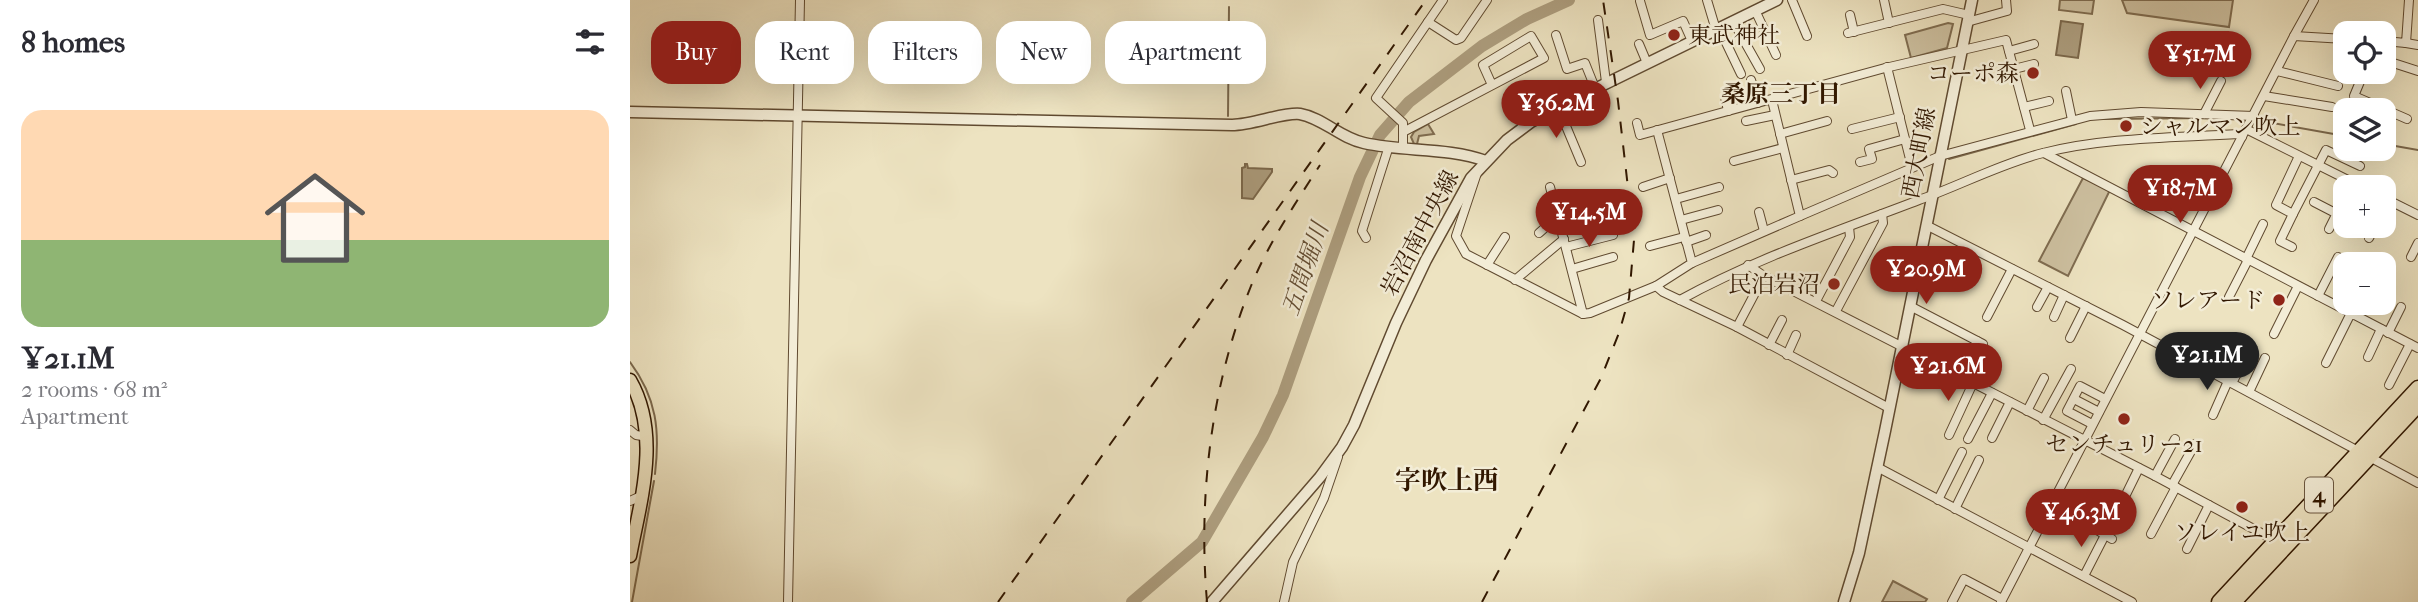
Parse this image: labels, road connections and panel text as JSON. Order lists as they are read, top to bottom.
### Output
{
  "streets": {
    "highway": ["4"],
    "street": ["西大町線", "岩沼南中央線"]
  },
  "districts": ["桑原三丁目", "字吹上西"],
  "water": ["五間堀川"],
  "places": [
    "東武神社",
    "コーポ森",
    "シャルマン吹上",
    "民泊岩沼",
    "ソレアード",
    "センチュリー21",
    "ソレイユ吹上"
  ],
  "page": {
    "heading": "8 homes",
    "map_buttons": ["+", "−"],
    "chip": [
      "Buy",
      "Rent",
      "Filters",
      "New",
      "Apartment"
    ],
    "price": [
      "¥51.7M",
      "¥36.2M",
      "¥18.7M",
      "¥14.5M",
      "¥20.9M",
      "¥21.1M",
      "¥21.6M",
      "¥46.3M"
    ],
    "list": [
      {
        "name": "¥21.1M",
        "note": "2 rooms · 68 m² · Apartment"
      }
    ]
  }
}
